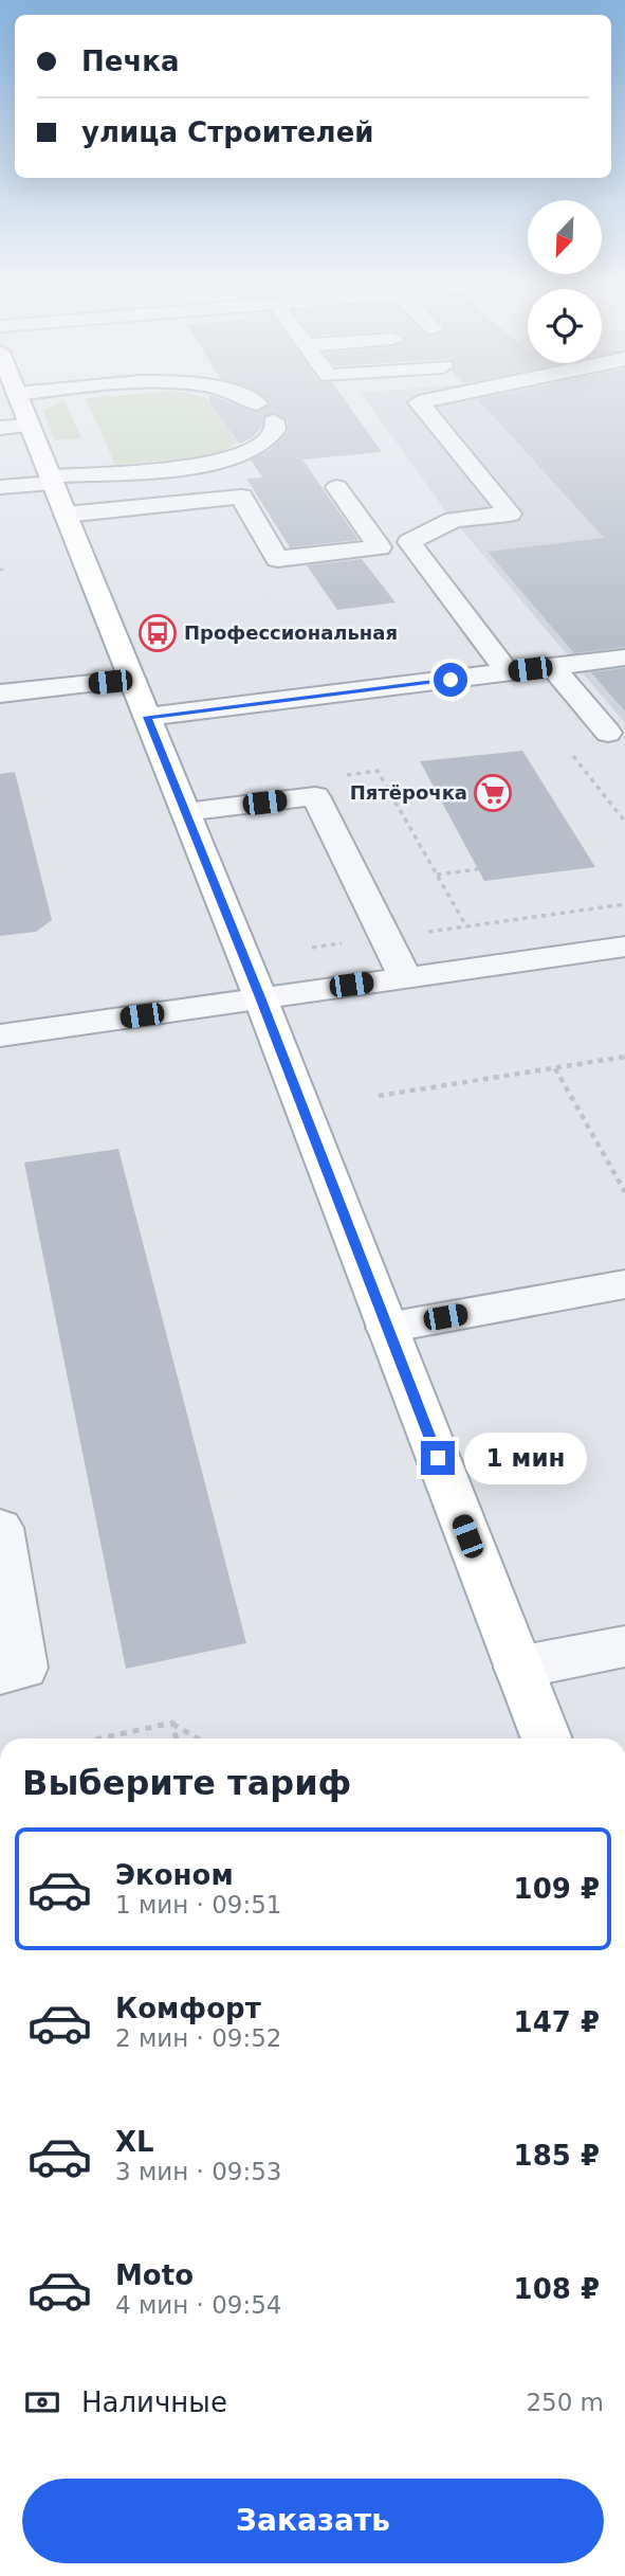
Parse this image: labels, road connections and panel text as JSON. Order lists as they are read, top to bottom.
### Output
{
  "places": {
    "bus stop": ["Профессиональная"],
    "supermarket": ["Пятёрочка"]
  },
  "north": "bottom left",
  "page": {
    "banner": ["Печка", "улица Строителей"],
    "bubble": "1 мин",
    "heading": "Выберите тариф",
    "list": [
      {
        "name": "Эконом",
        "note": "1 мин · 09:51",
        "value": "109 ₽"
      },
      {
        "name": "Комфорт",
        "note": "2 мин · 09:52",
        "value": "147 ₽"
      },
      {
        "name": "XL",
        "note": "3 мин · 09:53",
        "value": "185 ₽"
      },
      {
        "name": "Moto",
        "note": "4 мин · 09:54",
        "value": "108 ₽"
      }
    ],
    "pay": ["Наличные", "250 m"],
    "buttons": "Заказать"
  }
}
